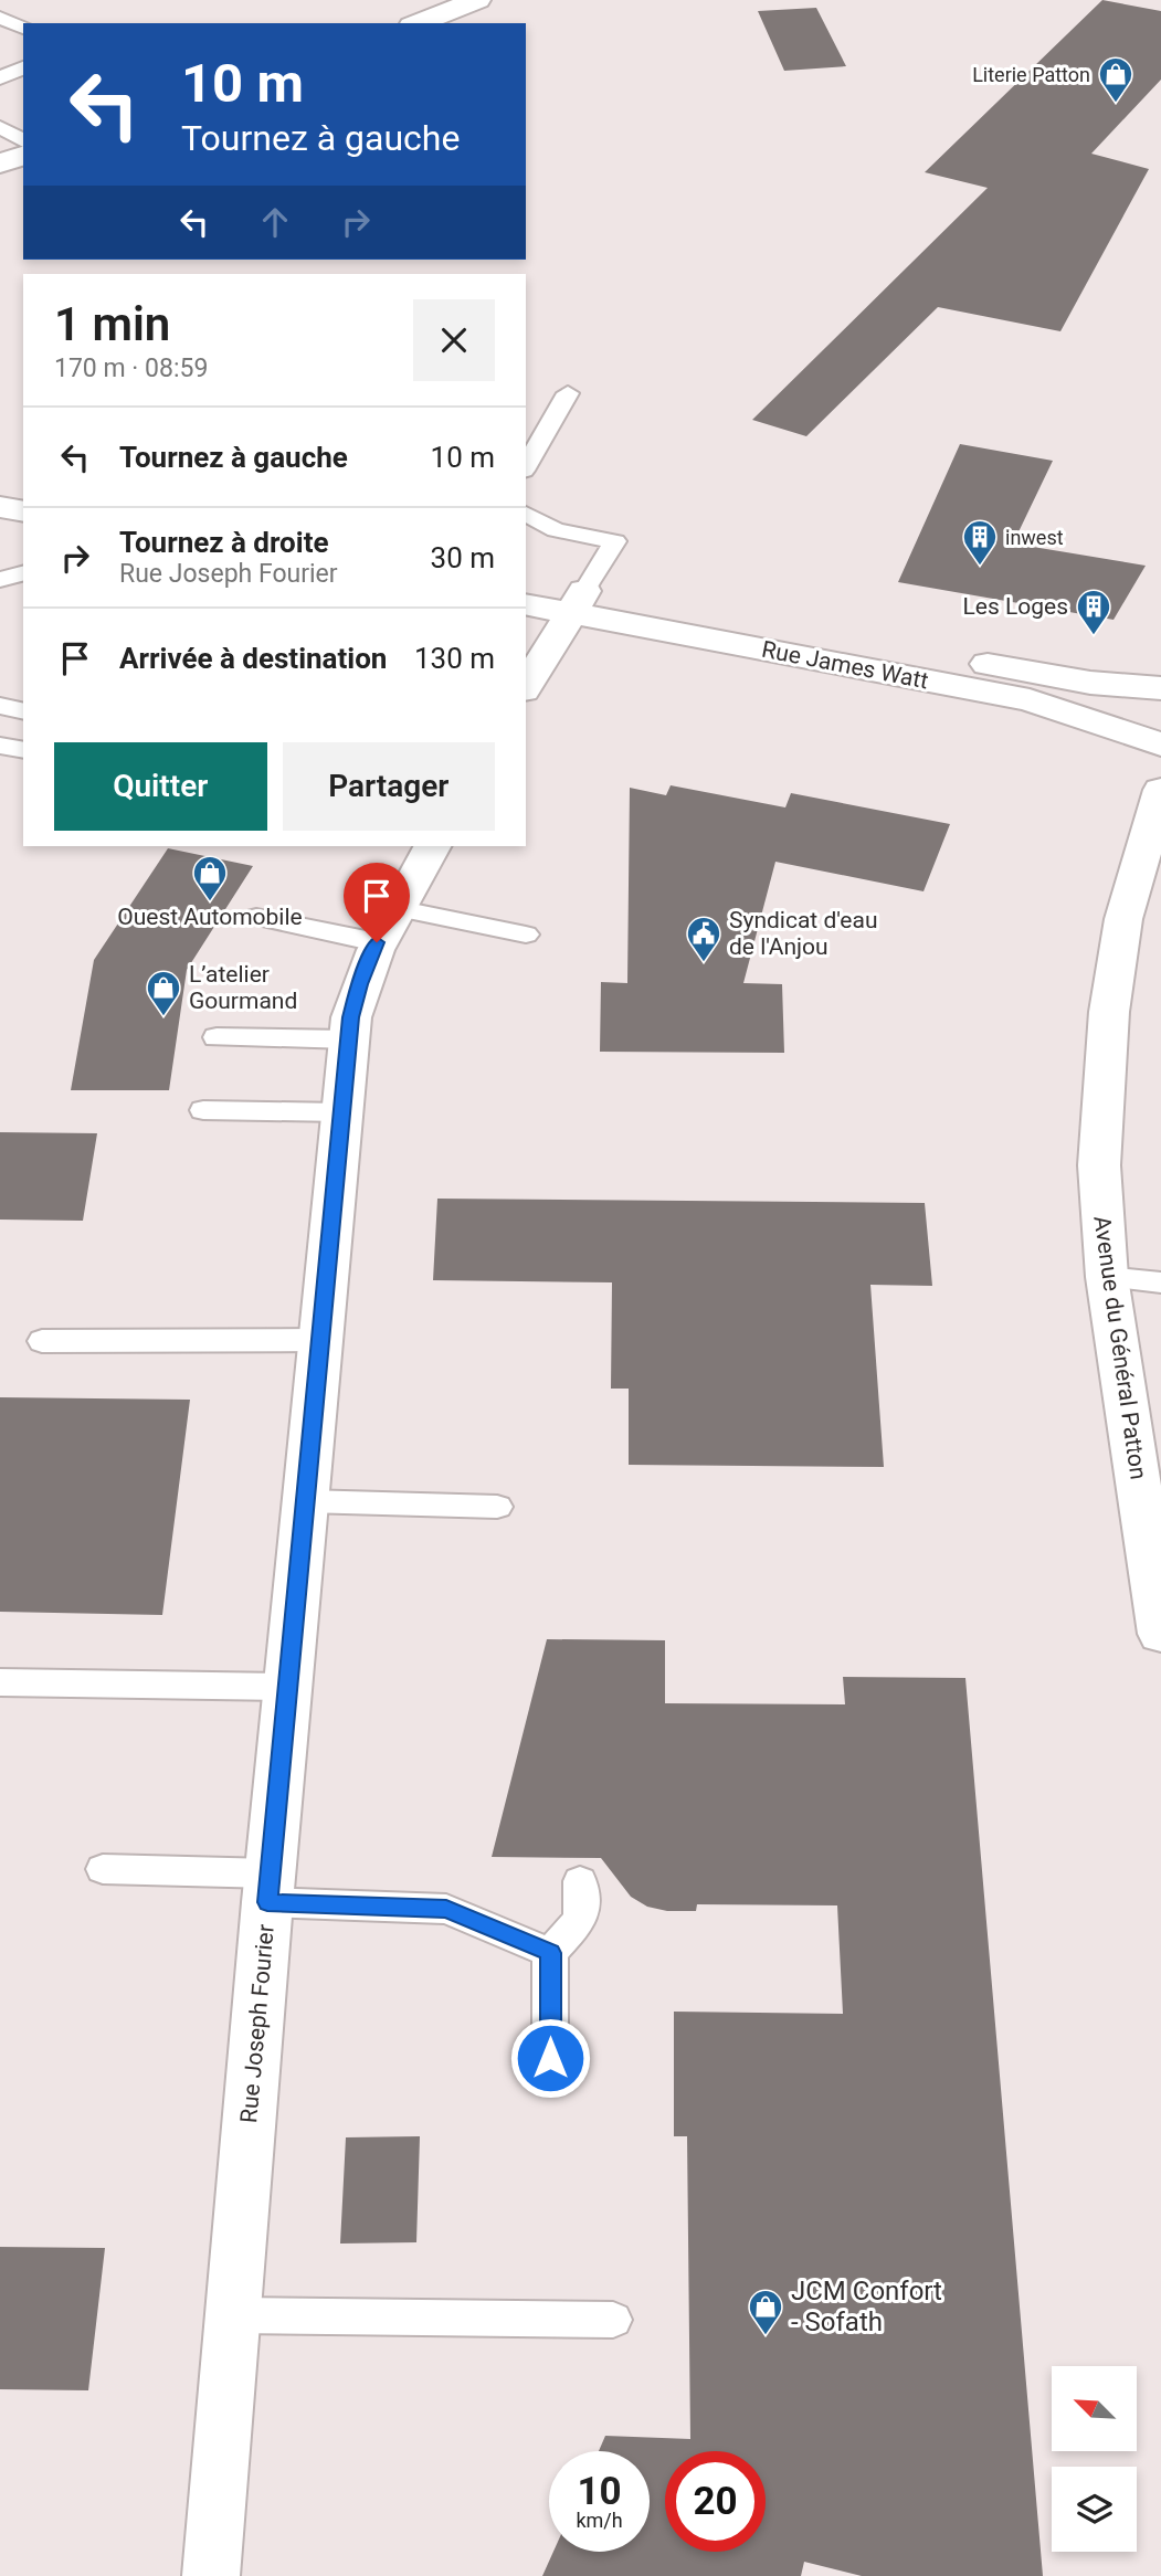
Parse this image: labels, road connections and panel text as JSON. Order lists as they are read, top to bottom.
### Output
{
  "streets": {
    "street": ["Rue James Watt", "Avenue du Général Patton", "Rue Joseph Fourier"]
  },
  "places": {
    "shop": [
      "Literie Patton",
      "Ouest Automobile",
      "L’atelier Gourmand",
      "JCM Confort - Sofath"
    ],
    "building": ["inwest", "Les Loges"],
    "public building": ["Syndicat d'eau de l'Anjou"]
  },
  "north": "top left",
  "page": {
    "turn": ["10 m", "Tournez à gauche"],
    "heading": ["1 min", "170 m · 08:59"],
    "list": [
      {
        "name": "Tournez à gauche",
        "value": "10 m"
      },
      {
        "name": "Tournez à droite",
        "note": "Rue Joseph Fourier",
        "value": "30 m"
      },
      {
        "name": "Arrivée à destination",
        "value": "130 m"
      }
    ],
    "buttons": ["Quitter", "Partager"],
    "speed": "10 km/h",
    "limit": "20"
  }
}
